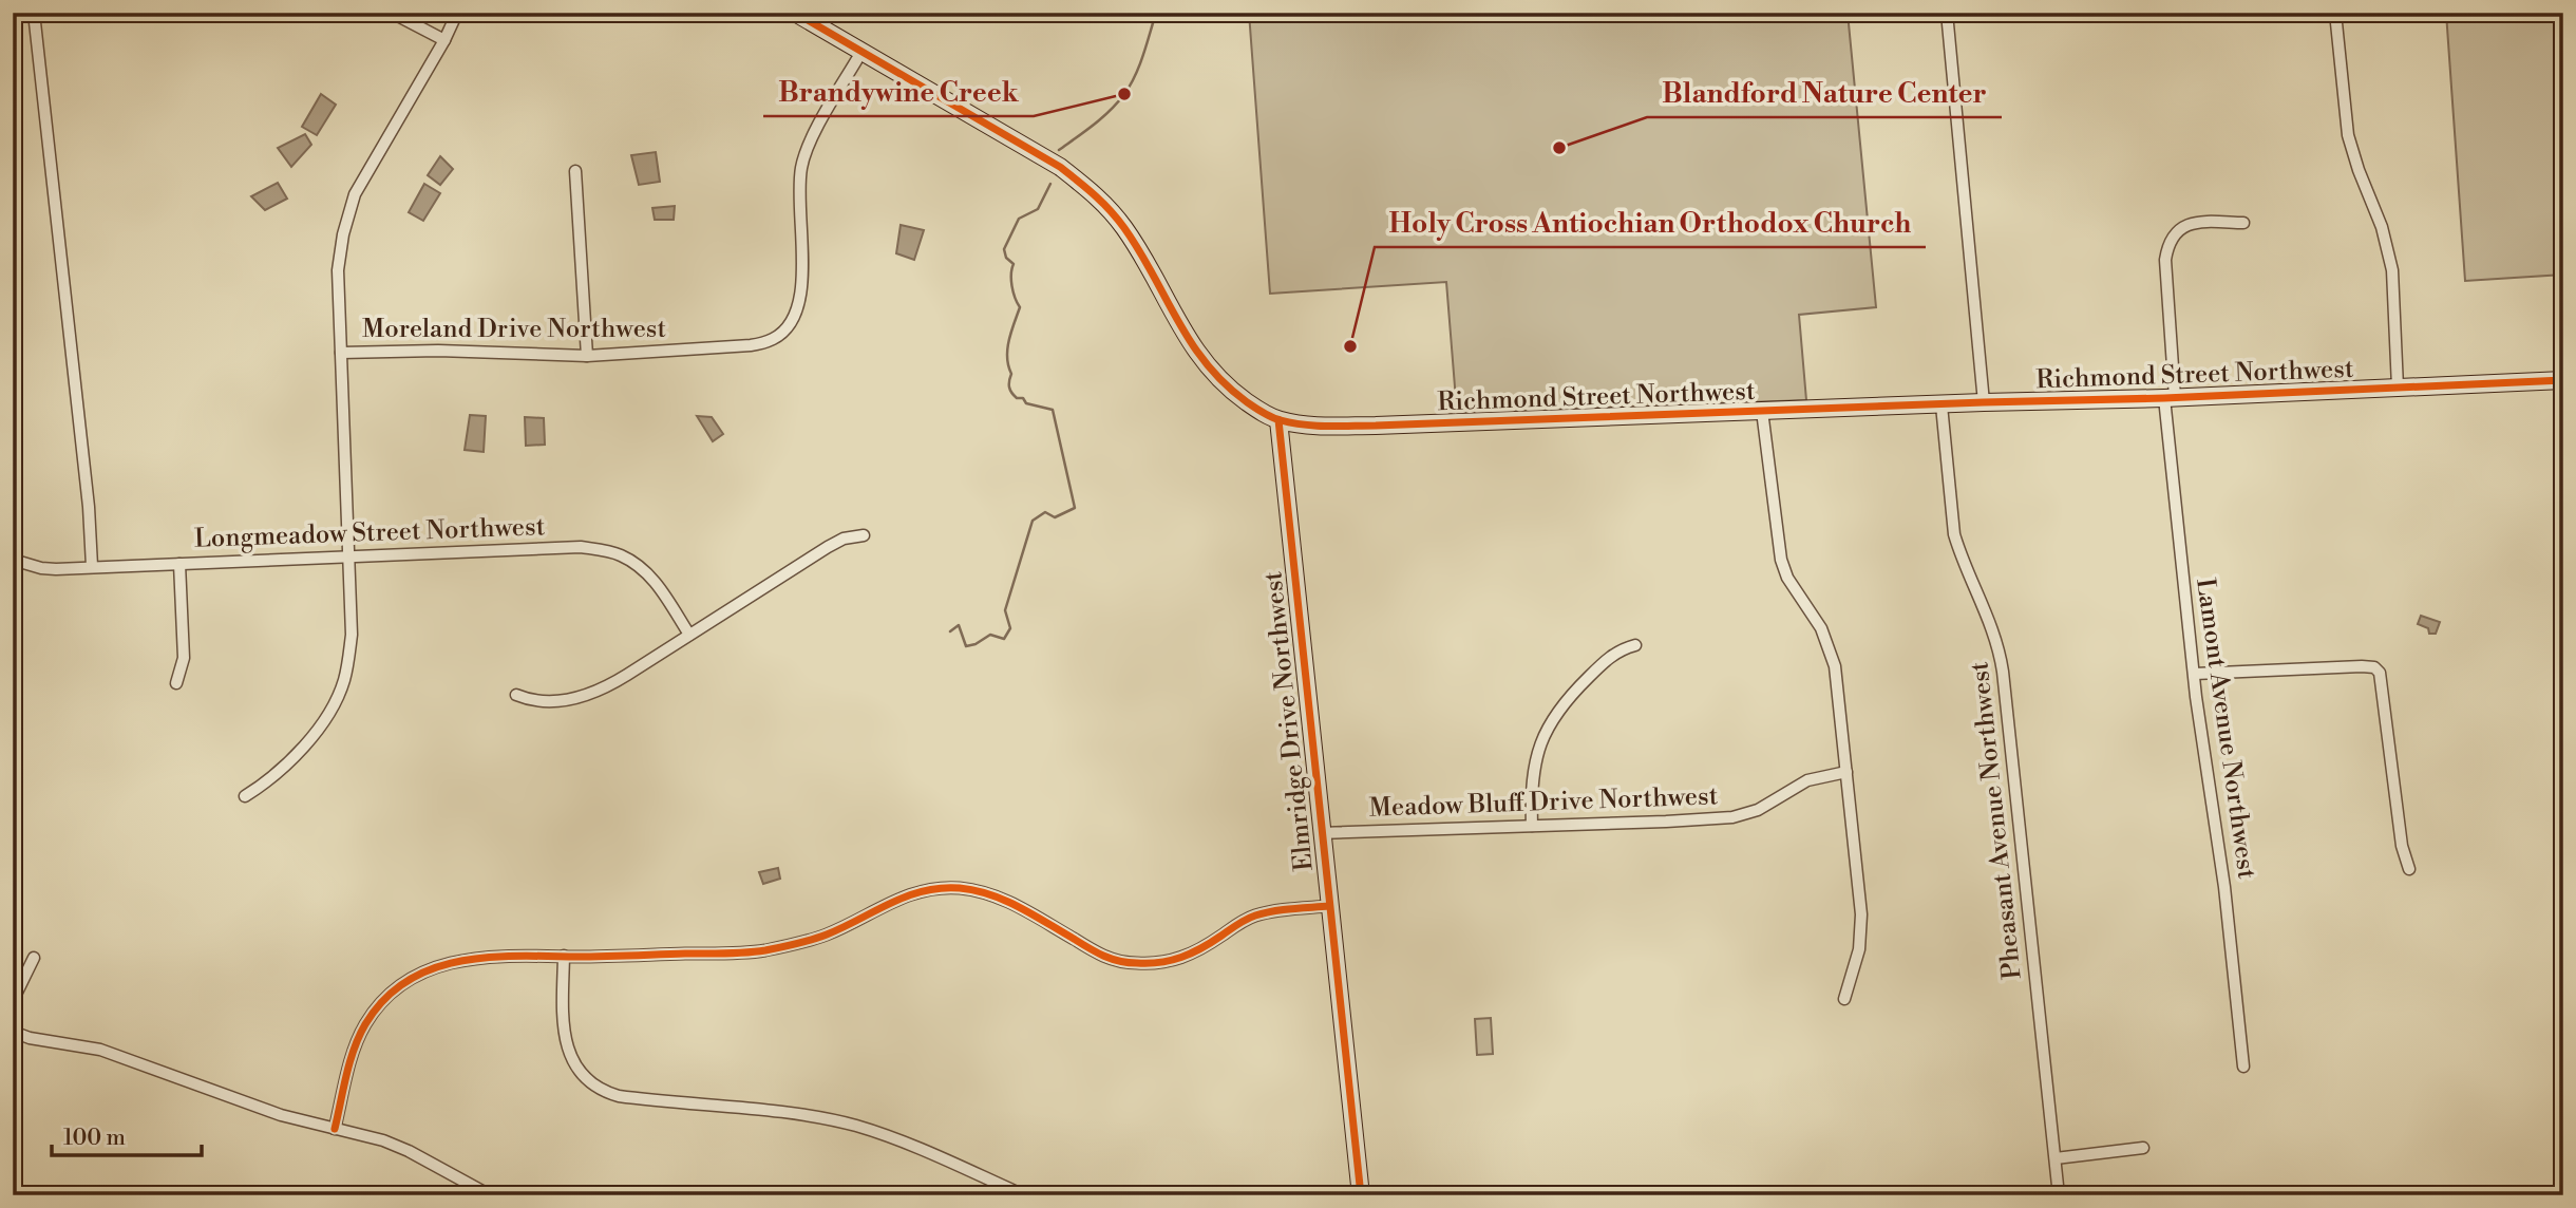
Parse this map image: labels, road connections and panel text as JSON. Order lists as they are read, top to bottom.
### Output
{
  "streets": {
    "street": [
      "Moreland Drive Northwest",
      "Richmond Street Northwest",
      "Longmeadow Street Northwest",
      "Elmridge Drive Northwest",
      "Lamont Avenue Northwest",
      "Meadow Bluff Drive Northwest",
      "Pheasant Avenue Northwest"
    ]
  },
  "crossings": [
    ["Moreland Drive Northwest", "Richmond Street Northwest"],
    ["Richmond Street Northwest", "Elmridge Drive Northwest"],
    ["Richmond Street Northwest", "Lamont Avenue Northwest"],
    ["Richmond Street Northwest", "Pheasant Avenue Northwest"],
    ["Elmridge Drive Northwest", "Meadow Bluff Drive Northwest"]
  ],
  "places": ["Brandywine Creek", "Blandford Nature Center", "Holy Cross Antiochian Orthodox Church"],
  "scale_bar": "100 m"
}
